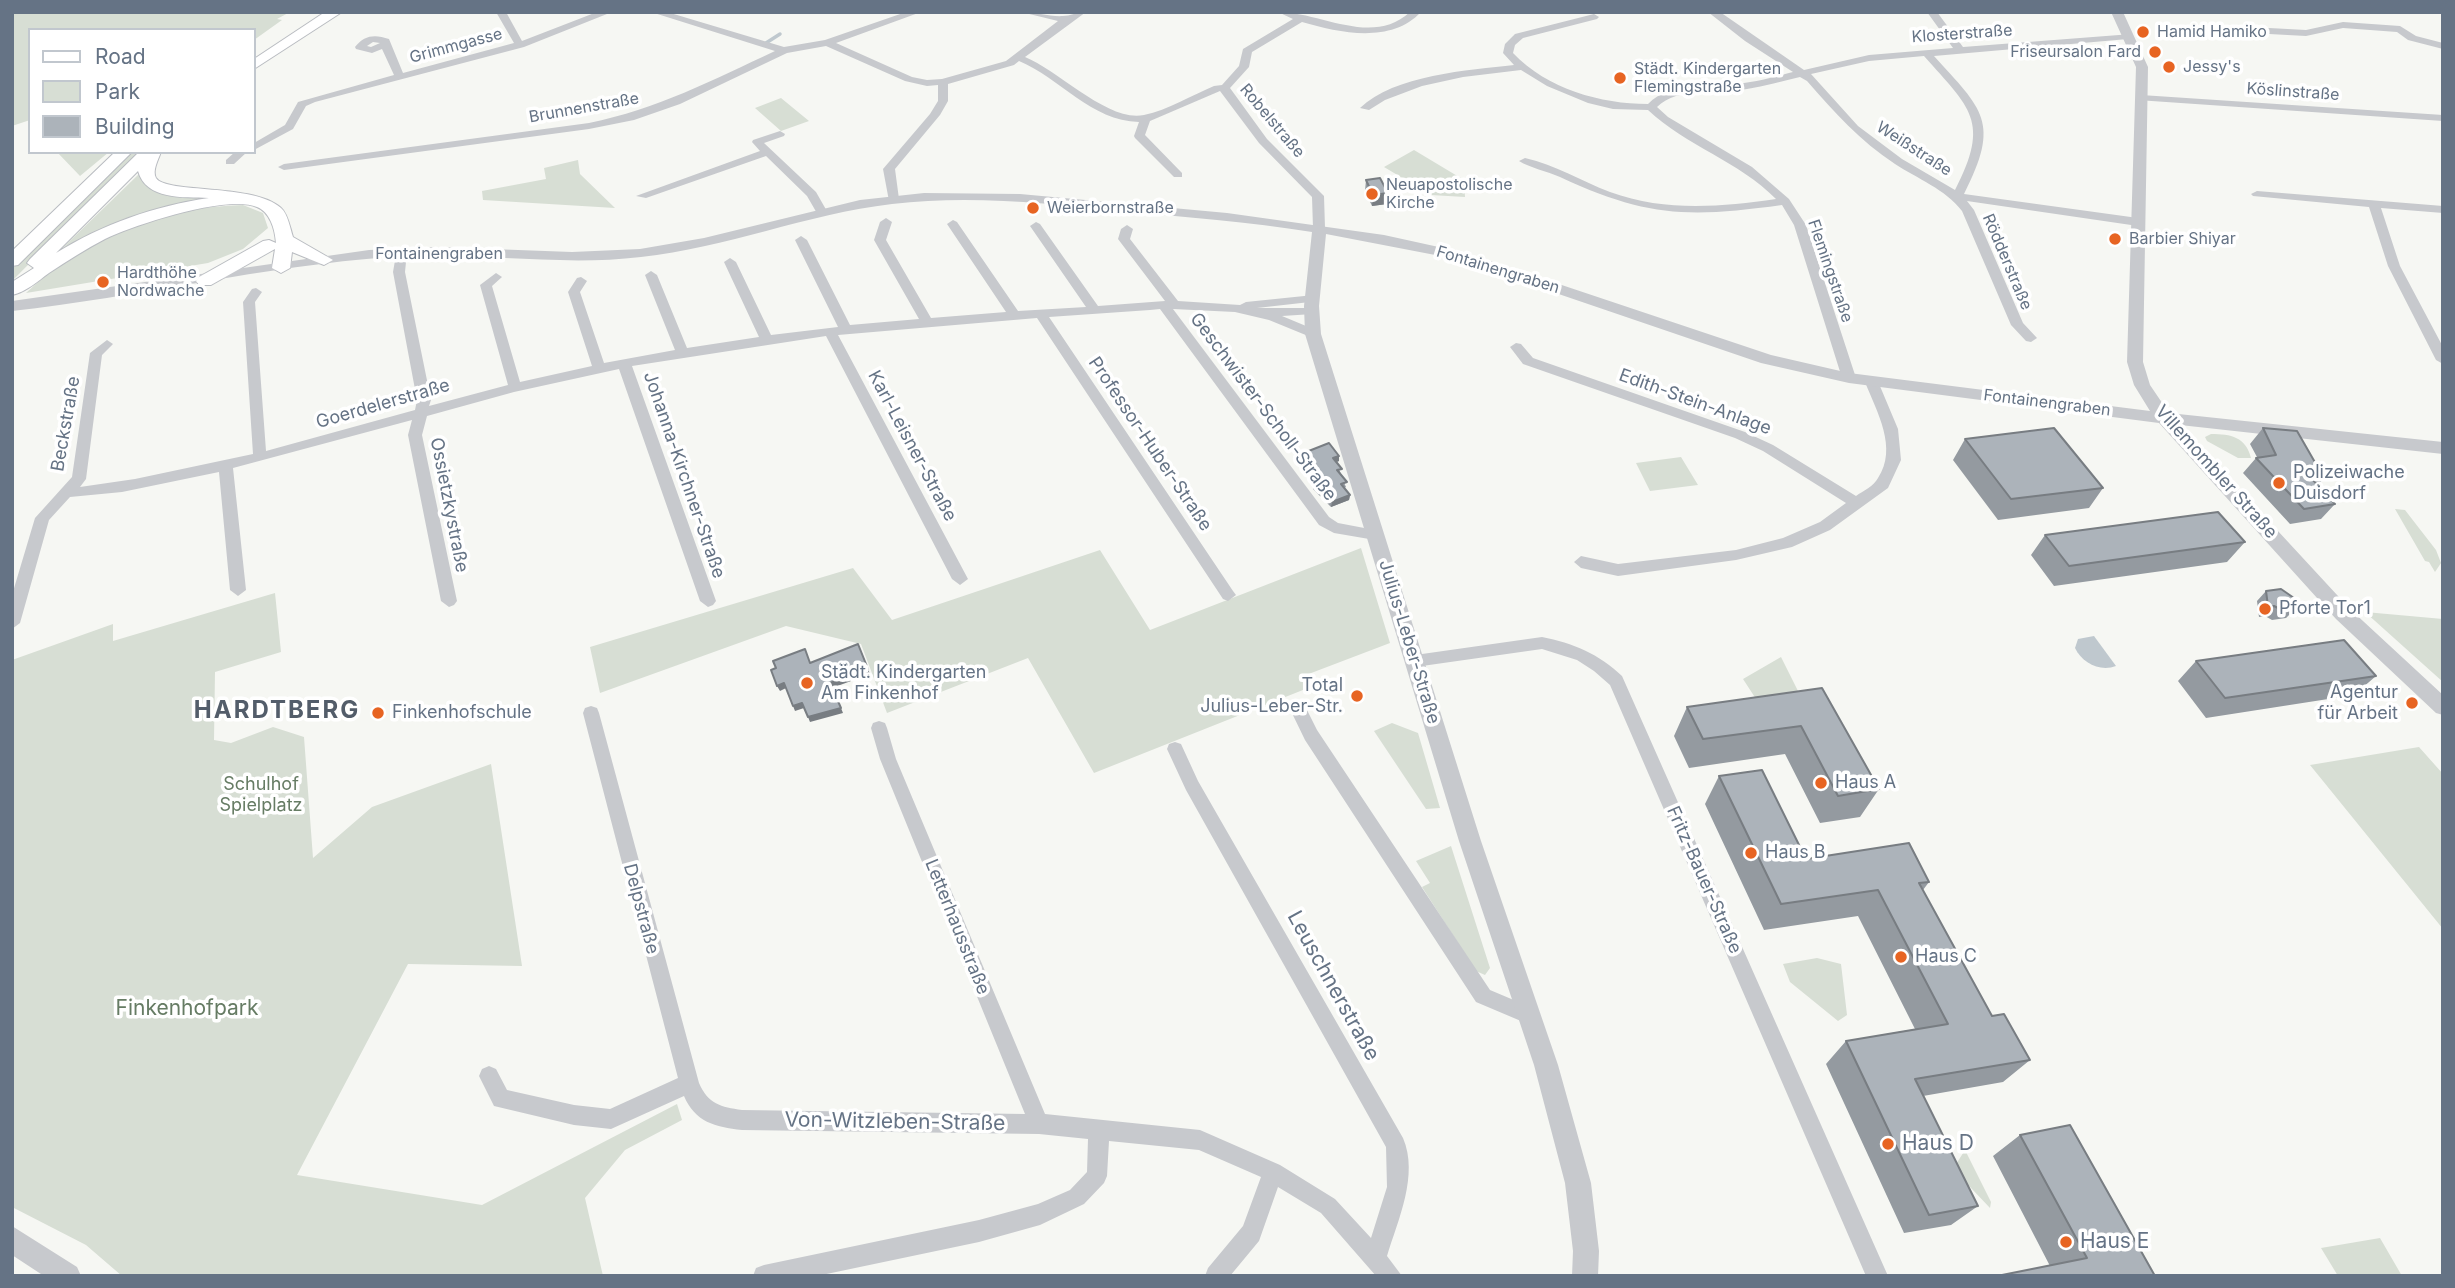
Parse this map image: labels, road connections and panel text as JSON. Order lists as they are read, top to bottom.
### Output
{
  "streets": {
    "street": [
      "Klosterstraße",
      "Grimmgasse",
      "Köslinstraße",
      "Brunnenstraße",
      "Robelstraße",
      "Weißstraße",
      "Fontainengraben",
      "Rödderstraße",
      "Flemingstraße",
      "Edith-Stein-Anlage",
      "Goerdelerstraße",
      "Geschwister-Scholl-Straße",
      "Beckstraße",
      "Professor-Huber-Straße",
      "Karl-Leisner-Straße",
      "Villemombler Straße",
      "Johanna-Kirchner-Straße",
      "Ossietzkystraße",
      "Julius-Leber-Straße",
      "Fritz-Bauer-Straße",
      "Delpstraße",
      "Letterhausstraße",
      "Leuschnerstraße",
      "Von-Witzleben-Straße"
    ]
  },
  "crossings": [
    ["Klosterstraße", "Weißstraße"],
    ["Klosterstraße", "Villemombler Straße"],
    ["Köslinstraße", "Villemombler Straße"],
    ["Robelstraße", "Fontainengraben"],
    ["Robelstraße", "Julius-Leber-Straße"],
    ["Weißstraße", "Rödderstraße"],
    ["Weißstraße", "Villemombler Straße"],
    ["Fontainengraben", "Flemingstraße"],
    ["Fontainengraben", "Villemombler Straße"],
    ["Fontainengraben", "Ossietzkystraße"],
    ["Fontainengraben", "Julius-Leber-Straße"],
    ["Goerdelerstraße", "Geschwister-Scholl-Straße"],
    ["Goerdelerstraße", "Beckstraße"],
    ["Goerdelerstraße", "Professor-Huber-Straße"],
    ["Goerdelerstraße", "Karl-Leisner-Straße"],
    ["Goerdelerstraße", "Johanna-Kirchner-Straße"],
    ["Goerdelerstraße", "Ossietzkystraße"],
    ["Goerdelerstraße", "Julius-Leber-Straße"],
    ["Geschwister-Scholl-Straße", "Julius-Leber-Straße"],
    ["Julius-Leber-Straße", "Fritz-Bauer-Straße"],
    ["Delpstraße", "Von-Witzleben-Straße"],
    ["Letterhausstraße", "Von-Witzleben-Straße"],
    ["Leuschnerstraße", "Von-Witzleben-Straße"]
  ],
  "districts": ["HARDTBERG"],
  "parks": ["Schulhof Spielplatz", "Finkenhofpark"],
  "places": [
    "Hamid Hamiko",
    "Friseursalon Fard",
    "Jessy's",
    "Städt. Kindergarten Flemingstraße",
    "Neuapostolische Kirche",
    "Weierbornstraße",
    "Barbier Shiyar",
    "Hardthöhe Nordwache",
    "Polizeiwache Duisdorf",
    "Pforte Tor1",
    "Städt. Kindergarten Am Finkenhof",
    "Total Julius-Leber-Str.",
    "Agentur für Arbeit",
    "Finkenhofschule",
    "Haus A",
    "Haus B",
    "Haus C",
    "Haus D",
    "Haus E"
  ],
  "legend": ["Road", "Park", "Building"]
}
